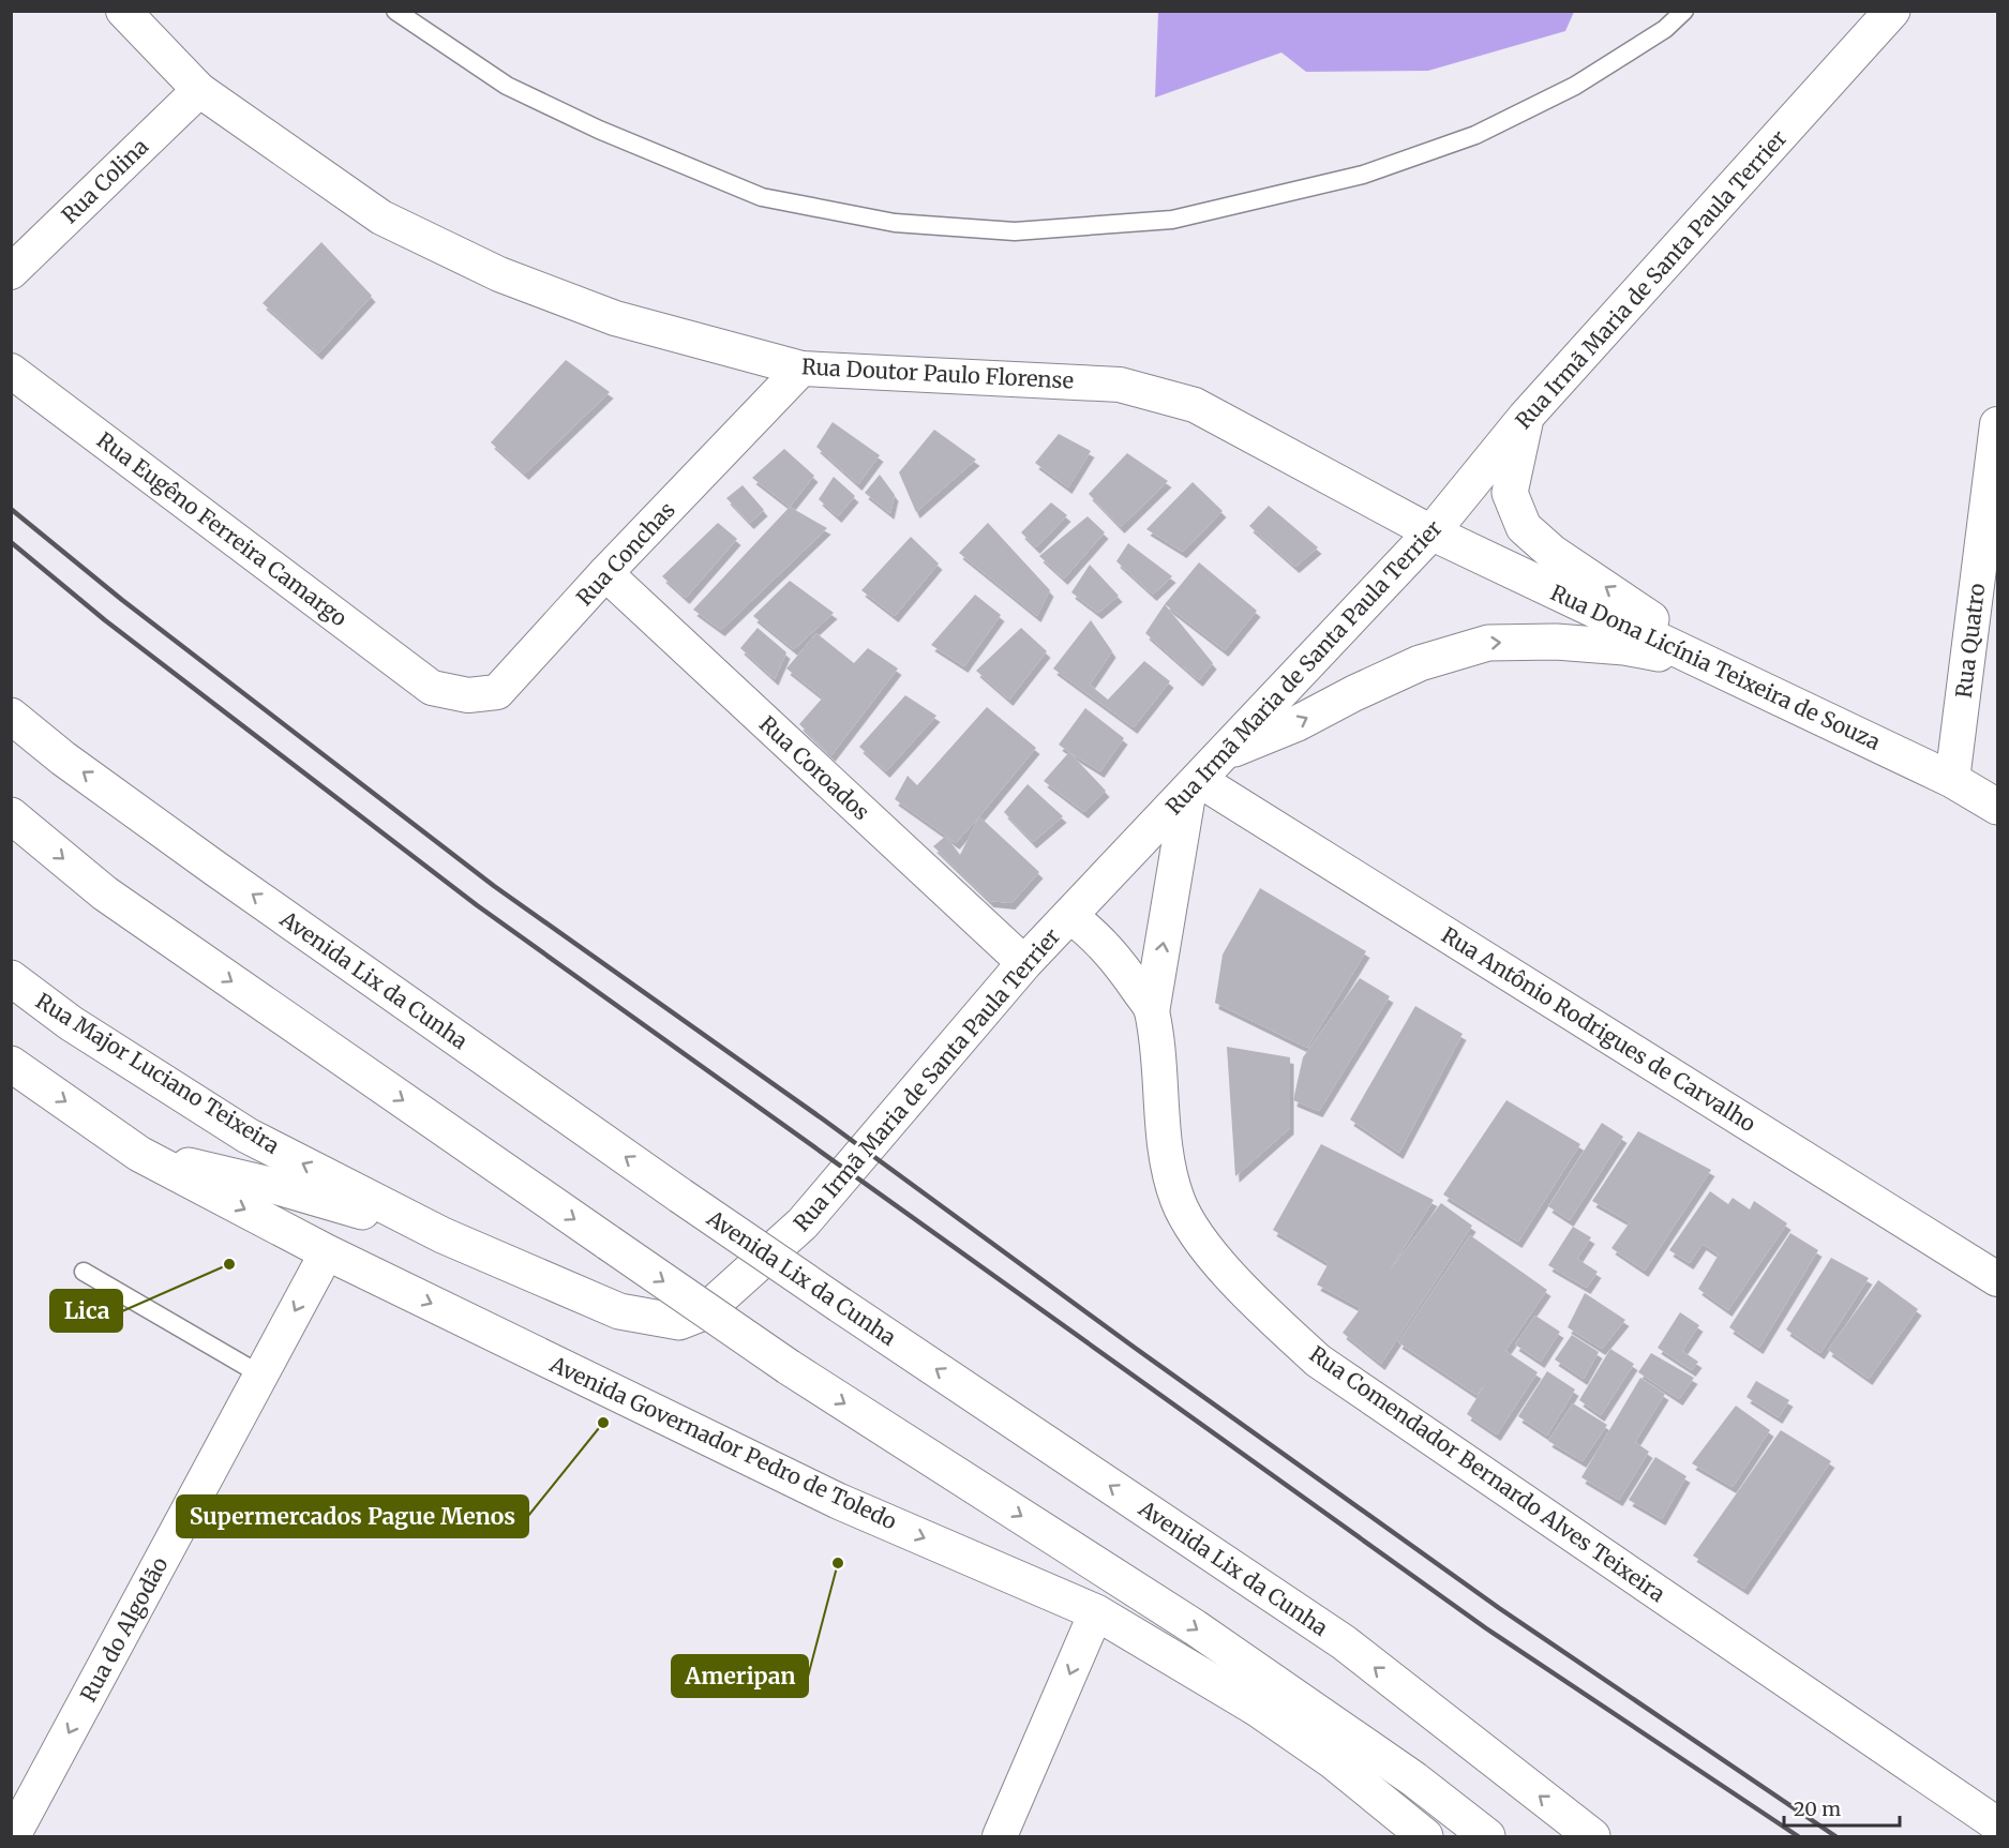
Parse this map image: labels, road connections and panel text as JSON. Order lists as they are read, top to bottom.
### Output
{
  "streets": {
    "main road": [
      "Rua Irmã Maria de Santa Paula Terrier",
      "Rua Dona Licínia Teixeira de Souza",
      "Avenida Lix da Cunha",
      "Rua Major Luciano Teixeira",
      "Avenida Governador Pedro de Toledo"
    ],
    "street": [
      "Rua Colina",
      "Rua Doutor Paulo Florense",
      "Rua Eugêno Ferreira Camargo",
      "Rua Conchas",
      "Rua Quatro",
      "Rua Coroados",
      "Rua Antônio Rodrigues de Carvalho",
      "Rua Comendador Bernardo Alves Teixeira",
      "Rua do Algodão"
    ]
  },
  "crossings": [
    ["Rua Colina", "Rua Doutor Paulo Florense"],
    ["Rua Irmã Maria de Santa Paula Terrier", "Rua Doutor Paulo Florense"],
    ["Rua Irmã Maria de Santa Paula Terrier", "Rua Dona Licínia Teixeira de Souza"],
    ["Rua Irmã Maria de Santa Paula Terrier", "Rua Coroados"],
    ["Rua Irmã Maria de Santa Paula Terrier", "Rua Antônio Rodrigues de Carvalho"],
    ["Rua Irmã Maria de Santa Paula Terrier", "Rua Major Luciano Teixeira"],
    ["Rua Irmã Maria de Santa Paula Terrier", "Rua Comendador Bernardo Alves Teixeira"],
    ["Rua Doutor Paulo Florense", "Rua Conchas"],
    ["Rua Doutor Paulo Florense", "Rua Dona Licínia Teixeira de Souza"],
    ["Rua Eugêno Ferreira Camargo", "Rua Conchas"],
    ["Rua Conchas", "Rua Coroados"],
    ["Rua Quatro", "Rua Dona Licínia Teixeira de Souza"],
    ["Rua Major Luciano Teixeira", "Avenida Governador Pedro de Toledo"],
    ["Avenida Governador Pedro de Toledo", "Rua do Algodão"]
  ],
  "one_way": ["Rua do Algodão"],
  "places": ["Lica", "Supermercados Pague Menos", "Ameripan"],
  "scale_bar": "20 m"
}
